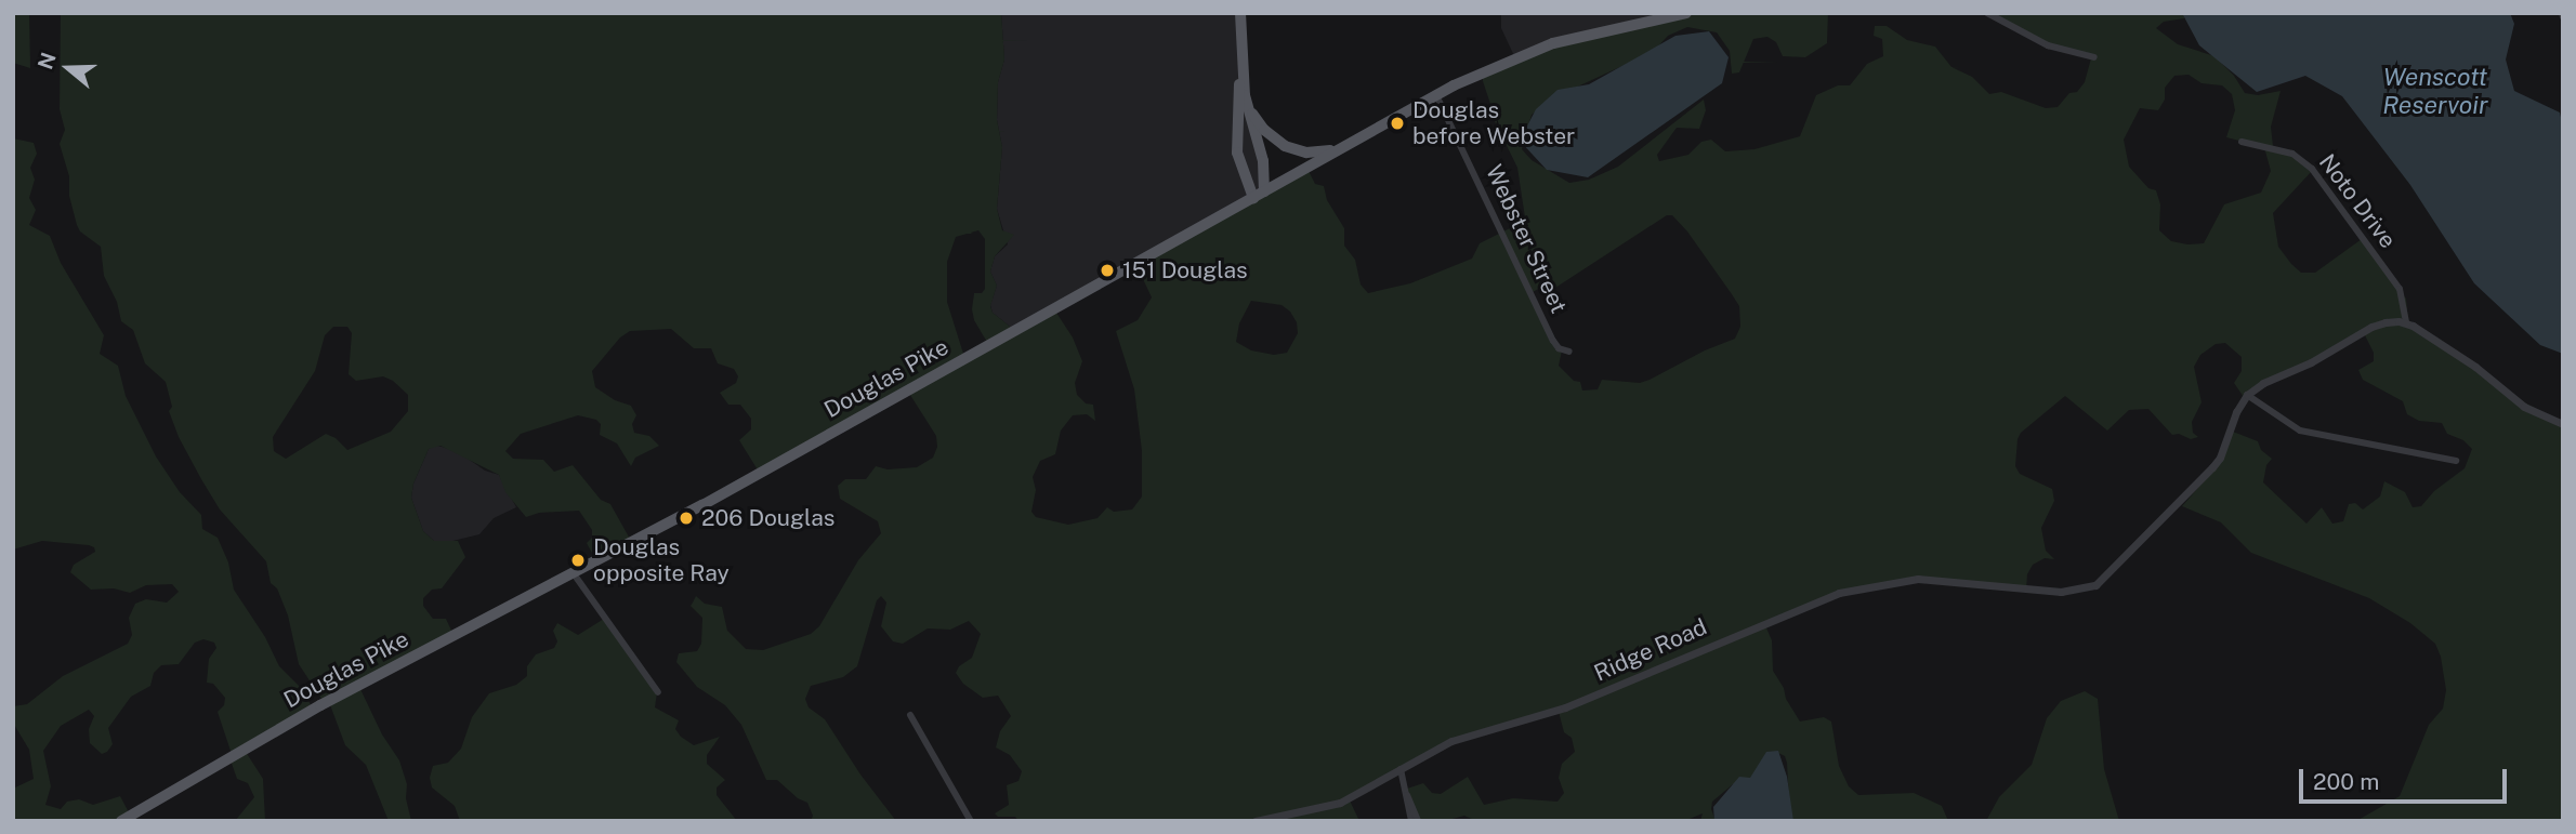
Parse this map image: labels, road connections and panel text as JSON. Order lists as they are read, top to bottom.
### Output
{
  "streets": {
    "main road": ["Douglas Pike"],
    "street": ["Noto Drive", "Webster Street", "Ridge Road"]
  },
  "crossings": [
    ["Webster Street", "Douglas Pike"]
  ],
  "water": ["Wenscott Reservoir"],
  "places": [
    "Douglas before Webster",
    "151 Douglas",
    "206 Douglas",
    "Douglas opposite Ray"
  ],
  "scale_bar": "200 m",
  "north": "left"
}
